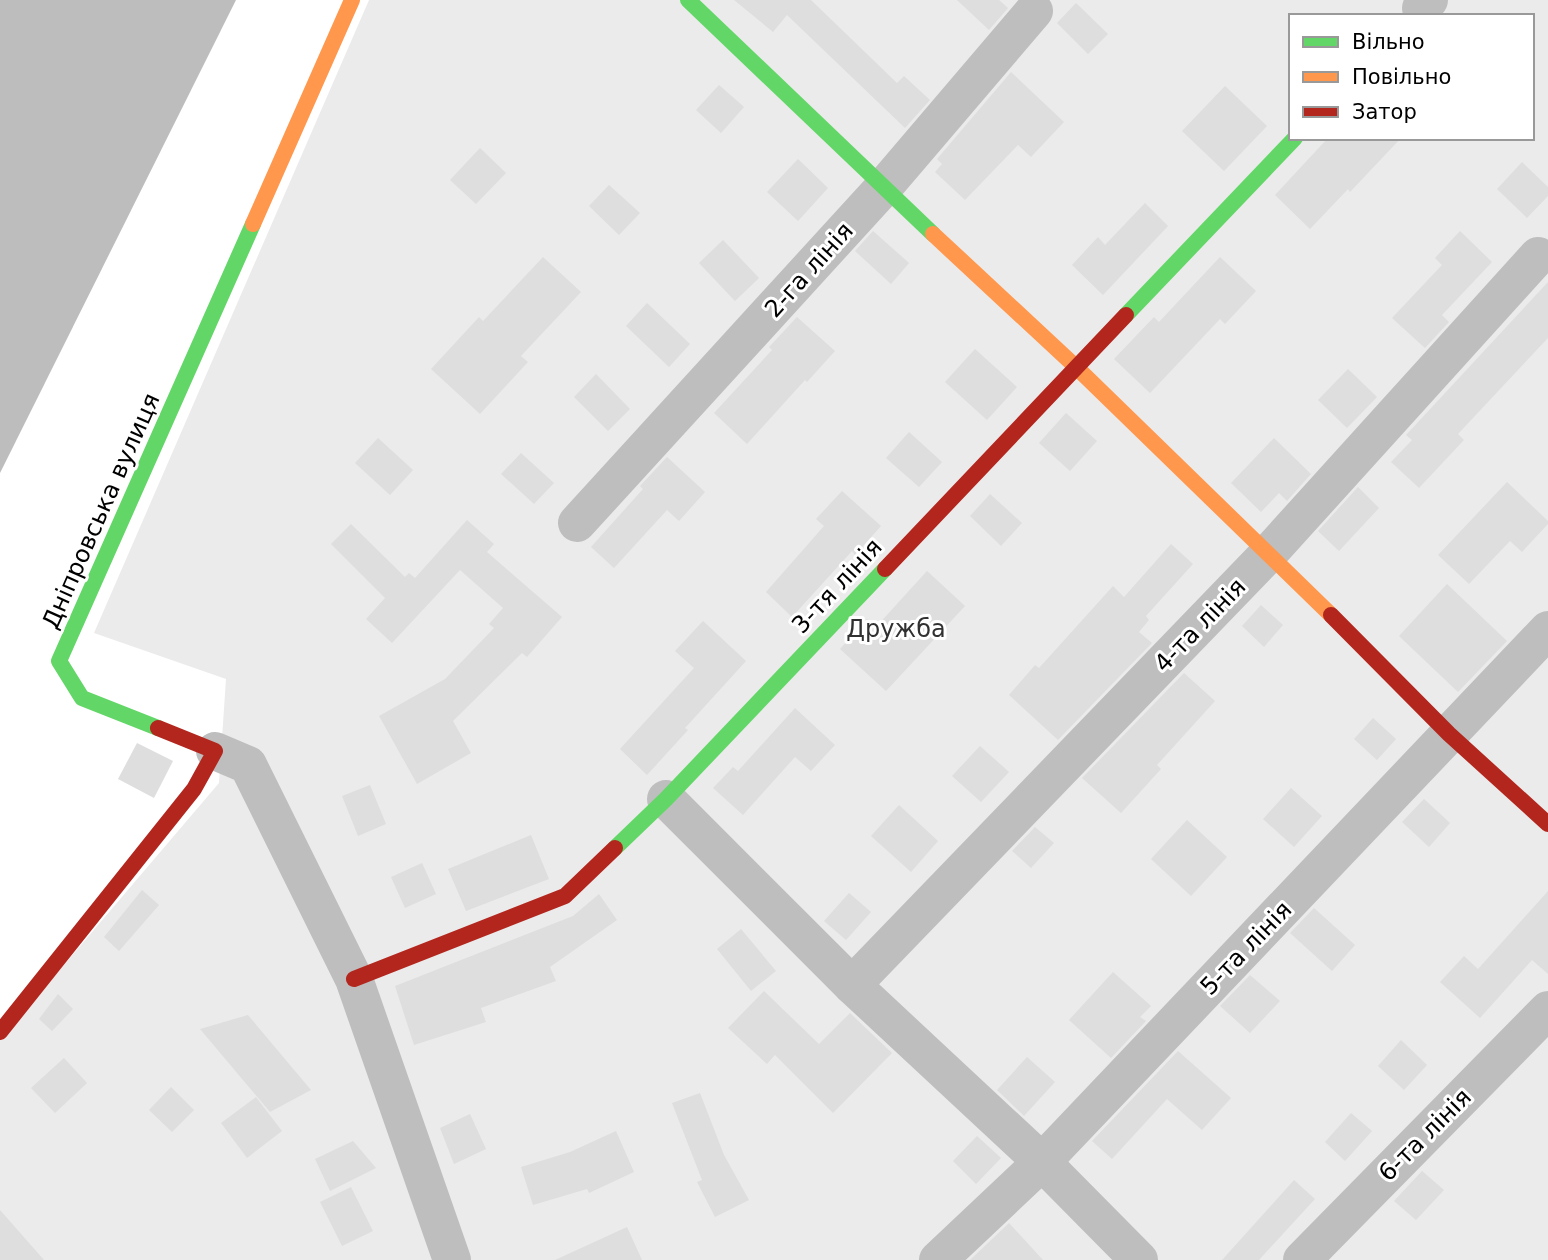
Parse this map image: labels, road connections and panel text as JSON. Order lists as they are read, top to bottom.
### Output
{
  "streets": {
    "street": [
      "2-га лінія",
      "Дніпровська вулиця",
      "3-тя лінія",
      "4-та лінія",
      "5-та лінія",
      "6-та лінія"
    ]
  },
  "parks": ["Дружба"],
  "legend": ["Вільно", "Повільно", "Затор"]
}
